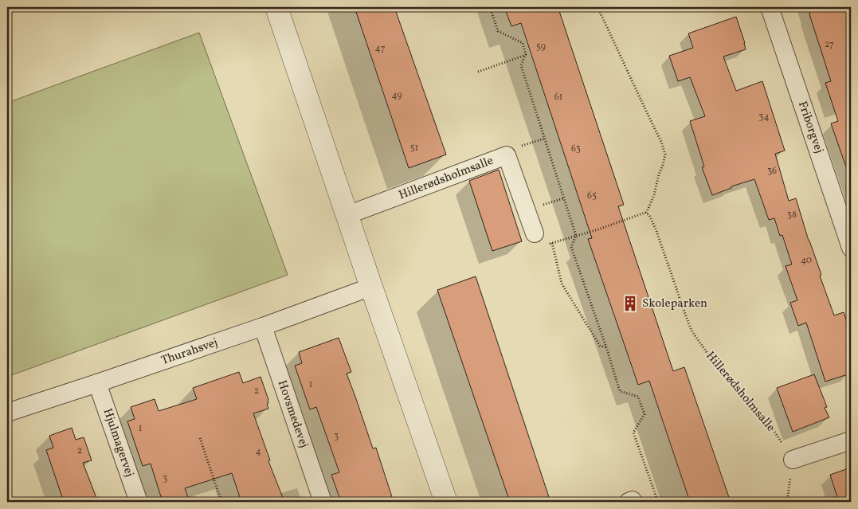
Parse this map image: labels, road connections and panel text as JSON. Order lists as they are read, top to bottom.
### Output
{
  "streets": {
    "street": [
      "Friborgvej",
      "Hillerødsholmsalle",
      "Thurahsvej",
      "Hovsmedevej",
      "Hjulmagervej"
    ]
  },
  "crossings": [
    ["Thurahsvej", "Hovsmedevej"],
    ["Thurahsvej", "Hjulmagervej"]
  ],
  "places": {
    "building": ["Skoleparken"]
  },
  "house_numbers": [
    "27",
    "59",
    "47",
    "49",
    "61",
    "34",
    "51",
    "63",
    "36",
    "65",
    "38",
    "40",
    "1",
    "2",
    "1",
    "3",
    "2",
    "4",
    "3"
  ]
}
